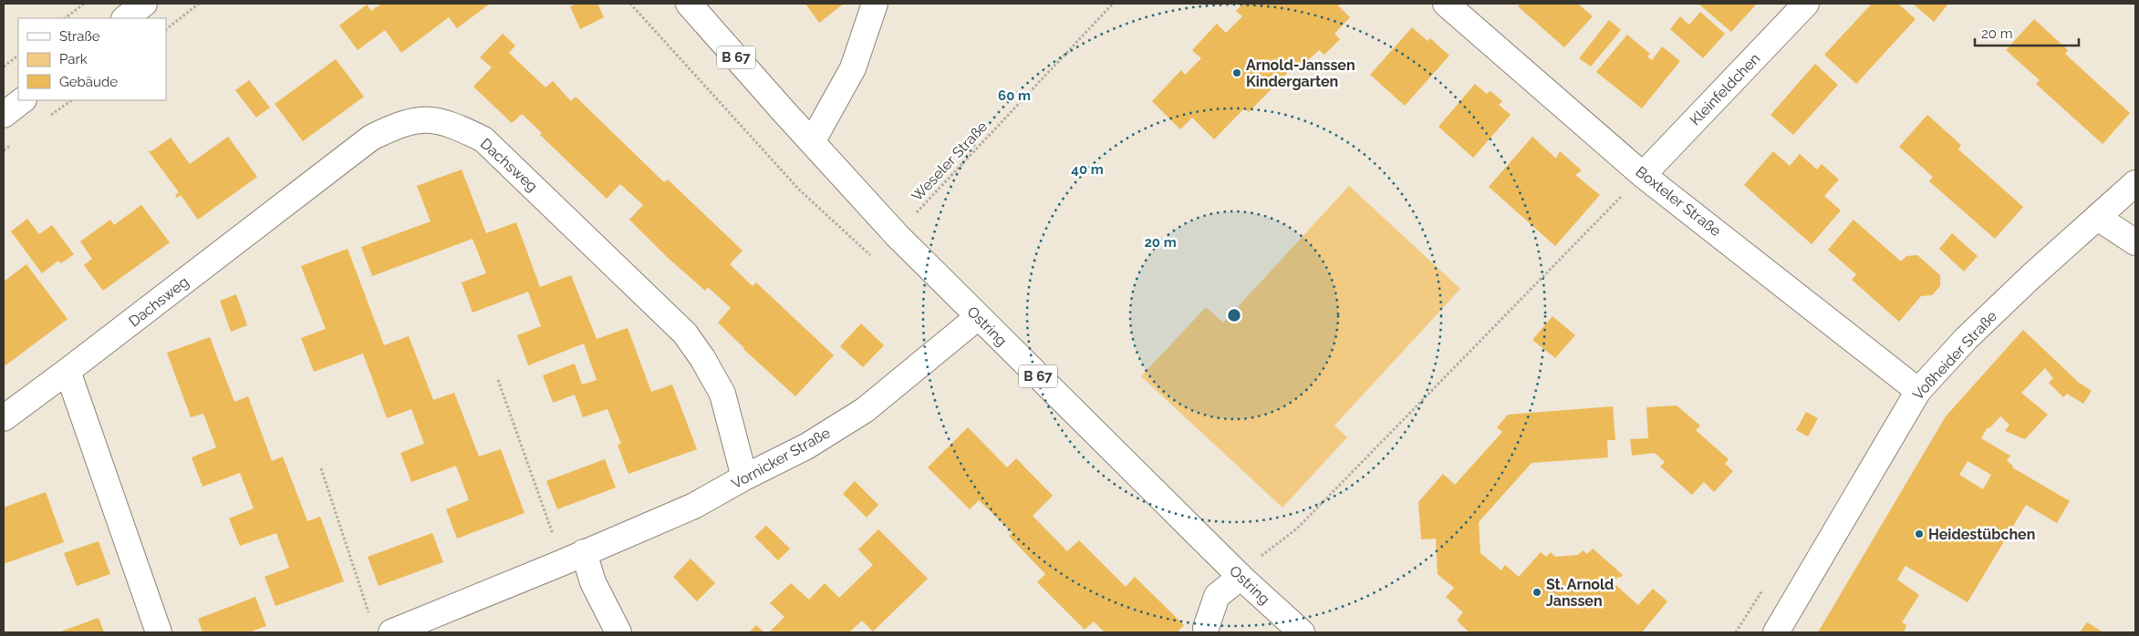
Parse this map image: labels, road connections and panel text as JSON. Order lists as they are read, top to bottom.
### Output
{
  "streets": {
    "street": [
      "B 67",
      "Kleinfeldchen",
      "Dachsweg",
      "Boxteler Straße",
      "Ostring",
      "Voßheider Straße",
      "Vornicker Straße"
    ],
    "path": ["Weseler Straße"]
  },
  "crossings": [
    ["Kleinfeldchen", "Boxteler Straße"],
    ["Weseler Straße", "Ostring"],
    ["Dachsweg", "Vornicker Straße"],
    ["Boxteler Straße", "Voßheider Straße"],
    ["Ostring", "Vornicker Straße"]
  ],
  "places": ["Arnold-Janssen Kindergarten", "Heidestübchen", "St. Arnold Janssen"],
  "legend": ["Straße", "Park", "Gebäude"],
  "scale_bar": "20 m",
  "rings": ["60 m", "40 m", "20 m"]
}
